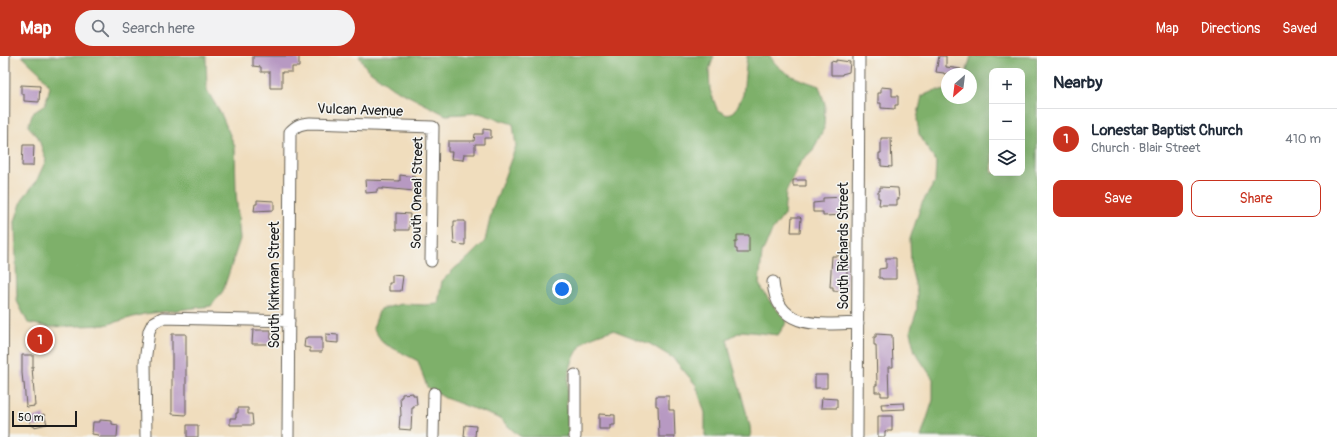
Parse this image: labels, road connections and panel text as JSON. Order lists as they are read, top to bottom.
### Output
{
  "streets": {
    "street": [
      "Vulcan Avenue",
      "South Oneal Street",
      "South Richards Street",
      "South Kirkman Street"
    ]
  },
  "crossings": [
    ["Vulcan Avenue", "South Oneal Street"],
    ["Vulcan Avenue", "South Kirkman Street"]
  ],
  "scale_bar": "50 m",
  "north": "bottom left",
  "page": {
    "header": "Map",
    "search": "Search here",
    "nav": ["Map", "Directions", "Saved"],
    "heading": "Nearby",
    "map_buttons": ["+", "−"],
    "list": [
      {
        "mark": "1",
        "name": "Lonestar Baptist Church",
        "note": "Church · Blair Street",
        "value": "410 m"
      }
    ],
    "buttons": ["Save", "Share"],
    "pins": "1",
    "scale": "50 m"
  }
}
